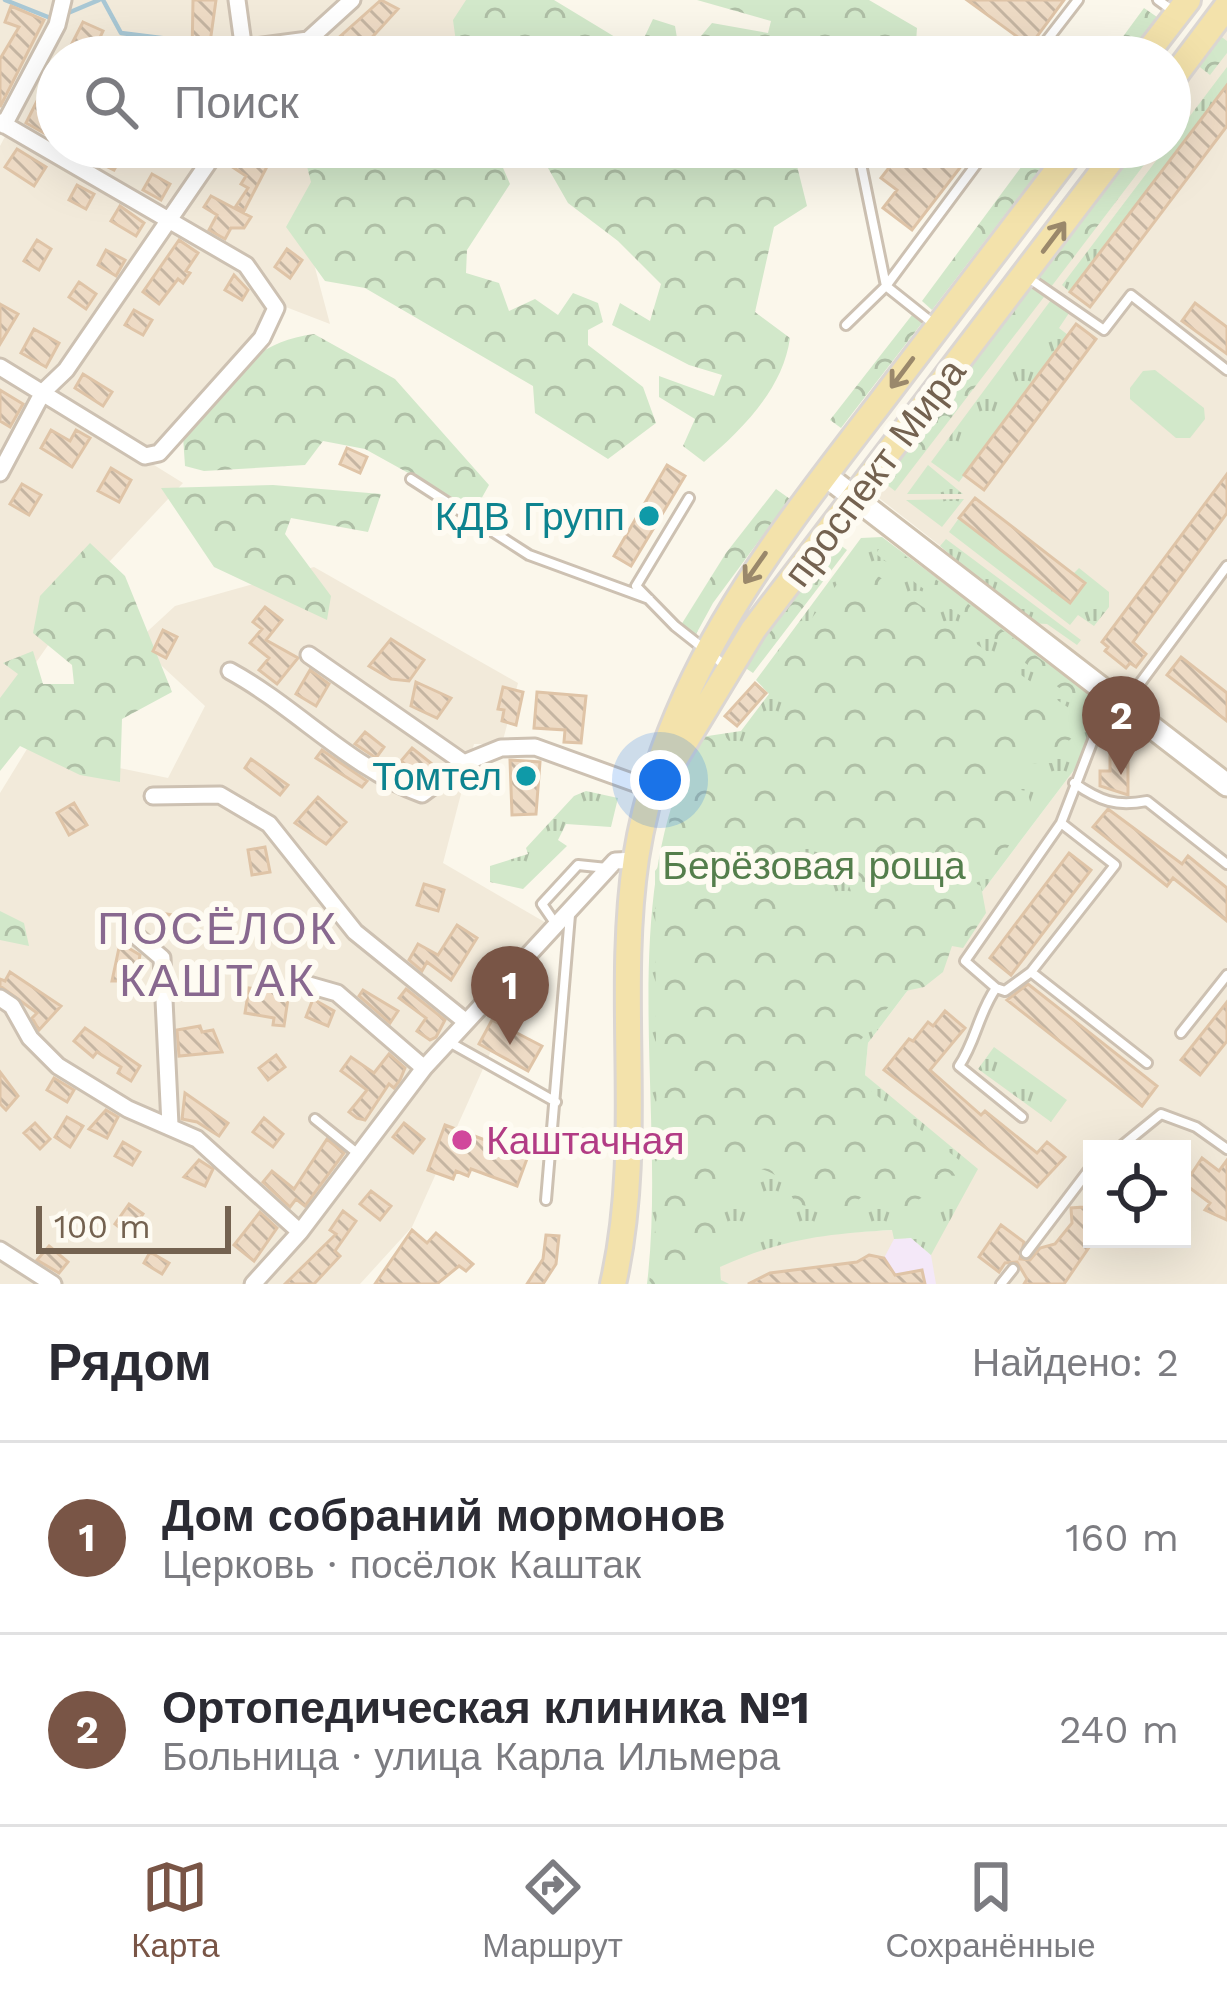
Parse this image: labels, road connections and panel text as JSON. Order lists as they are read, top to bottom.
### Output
{
  "streets": {
    "main road": ["проспект Мира"]
  },
  "districts": ["ПОСЁЛОК КАШТАК"],
  "parks": ["Берёзовая роща"],
  "places": ["КДВ Групп", "Томтел", "Каштачная"],
  "scale_bar": "100 m",
  "page": {
    "search": "Поиск",
    "pins": ["2", "1"],
    "scale": "100 m",
    "heading": ["Рядом", "Найдено: 2"],
    "list": [
      {
        "mark": "1",
        "name": "Дом собраний мормонов",
        "note": "Церковь · посёлок Каштак",
        "value": "160 m"
      },
      {
        "mark": "2",
        "name": "Ортопедическая клиника №1",
        "note": "Больница · улица Карла Ильмера",
        "value": "240 m"
      }
    ],
    "nav": ["Карта", "Маршрут", "Сохранённые"]
  }
}
